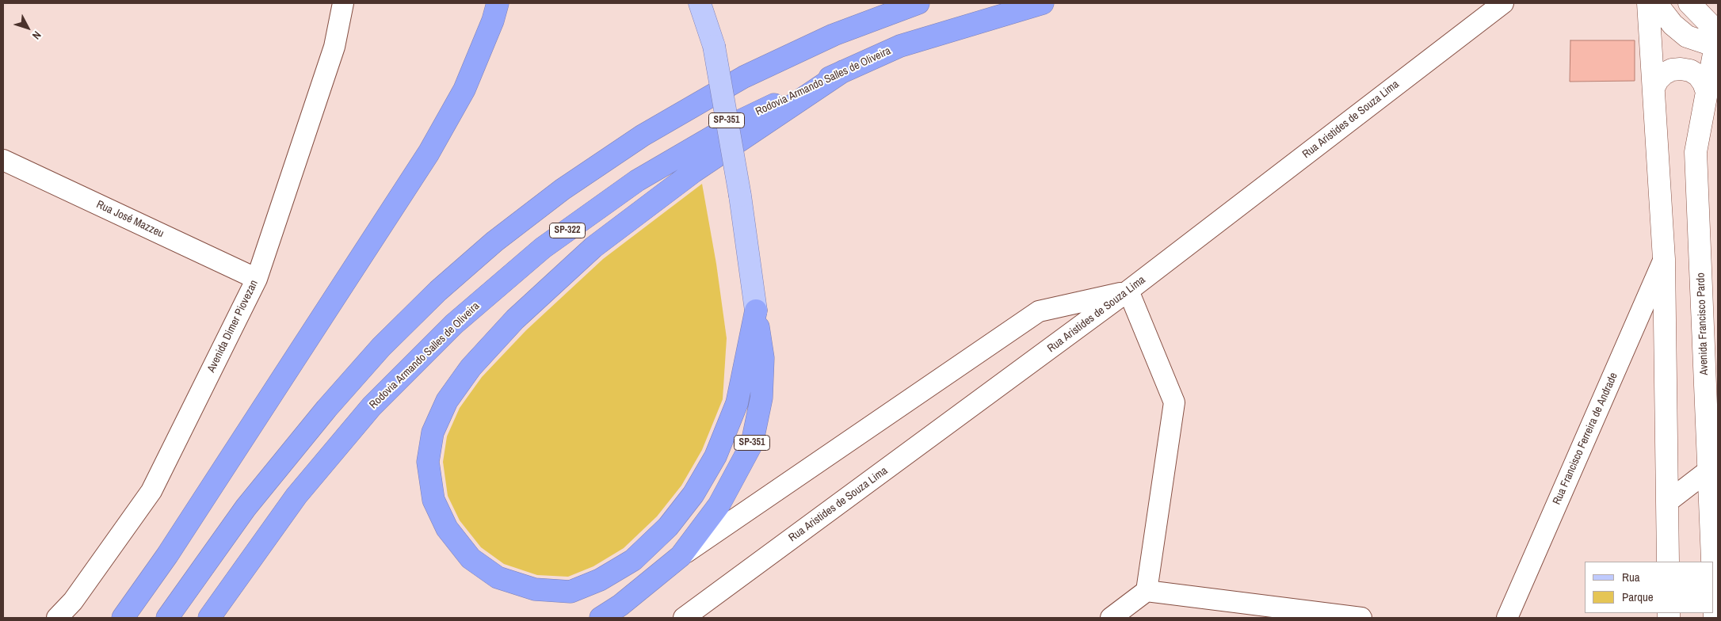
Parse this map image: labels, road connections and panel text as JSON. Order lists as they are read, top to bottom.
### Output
{
  "streets": {
    "highway": ["Rodovia Armando Salles de Oliveira", "SP-351", "SP-322"],
    "street": [
      "Rua Aristides de Souza Lima",
      "Rua José Mazzeu",
      "Avenida Francisco Pardo",
      "Avenida Dimer Piovezan",
      "Rua Francisco Ferreira de Andrade"
    ]
  },
  "crossings": [
    ["Rua José Mazzeu", "Avenida Dimer Piovezan"]
  ],
  "legend": ["Rua", "Parque"],
  "north": "bottom right"
}
